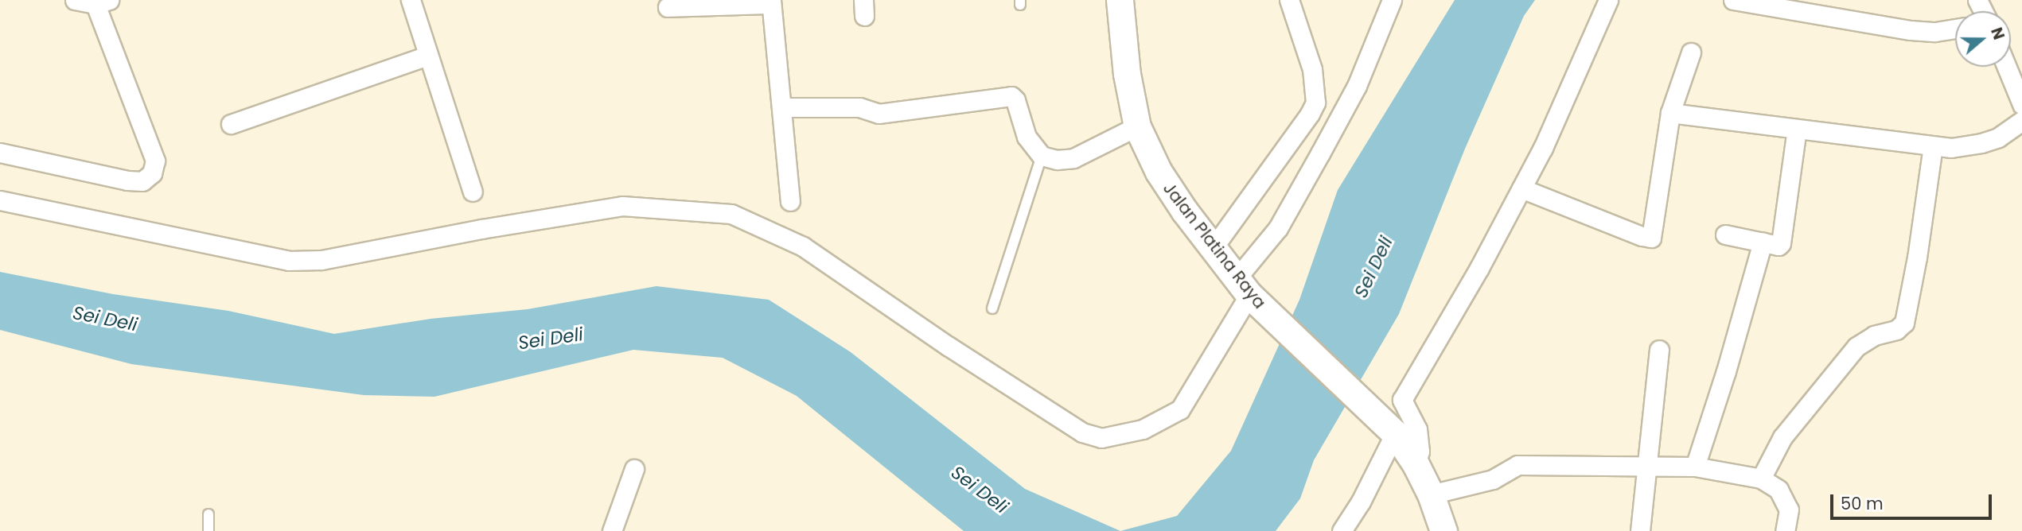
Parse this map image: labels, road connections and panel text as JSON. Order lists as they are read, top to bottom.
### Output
{
  "streets": {
    "main road": ["Jalan Platina Raya"]
  },
  "water": ["Sei Deli"],
  "scale_bar": "50 m",
  "north": "right"
}
